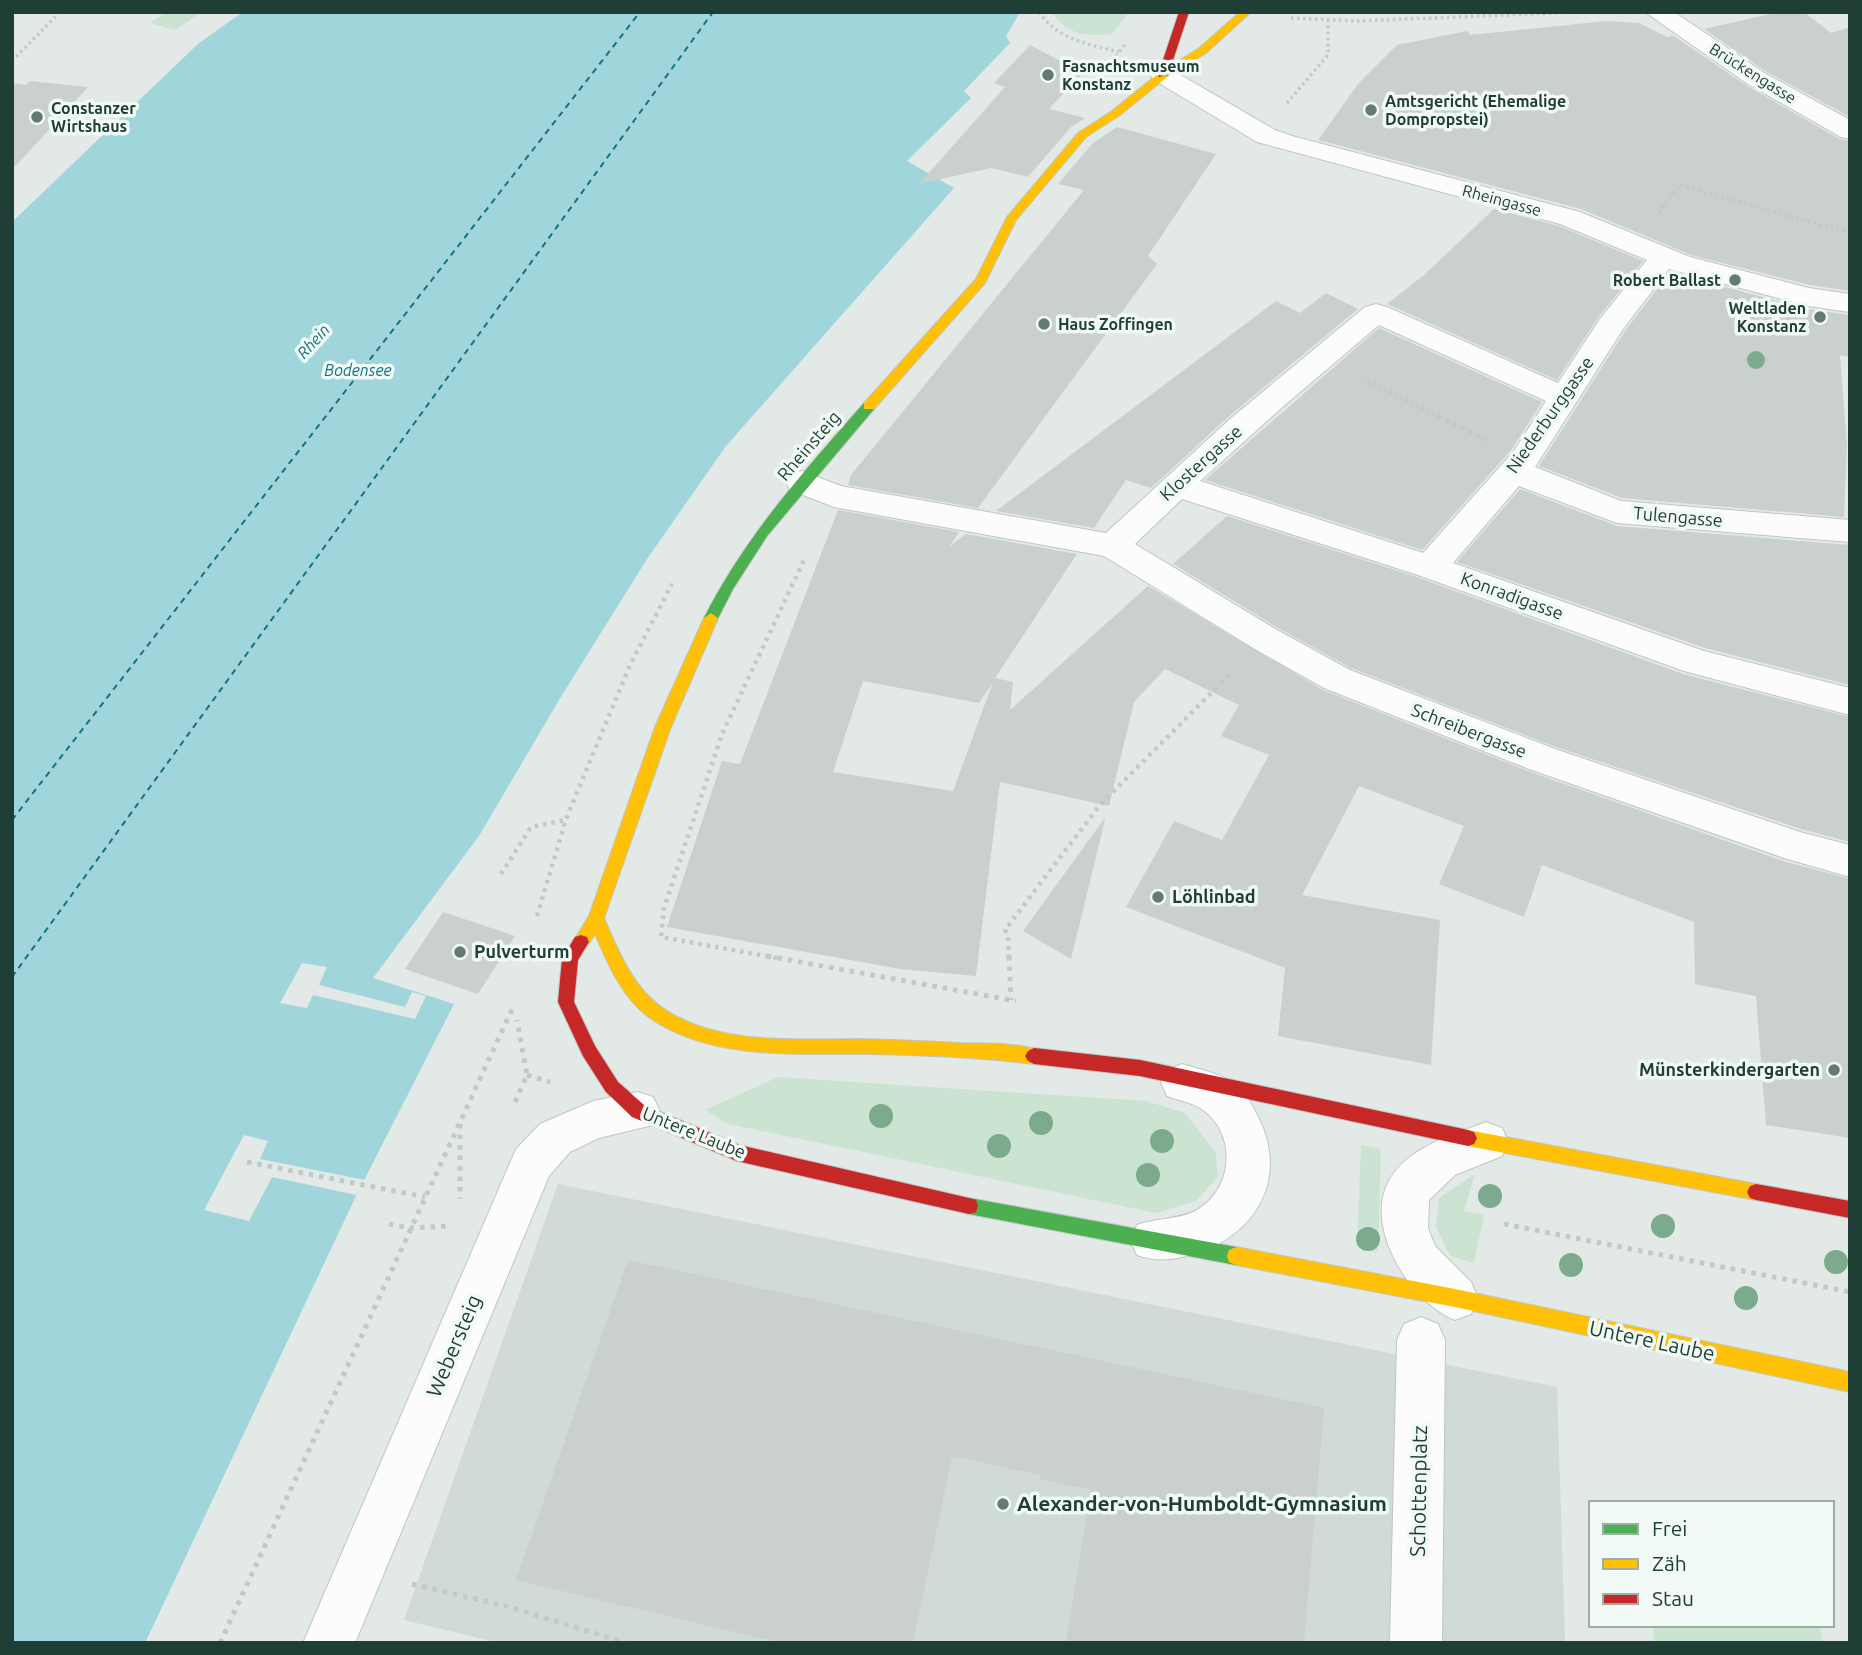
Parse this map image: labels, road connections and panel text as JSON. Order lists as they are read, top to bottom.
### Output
{
  "streets": {
    "main road": ["Rheinsteig", "Untere Laube"],
    "street": [
      "Brückengasse",
      "Rheingasse",
      "Niederburggasse",
      "Klostergasse",
      "Tulengasse",
      "Konradigasse",
      "Schreibergasse",
      "Webersteig",
      "Schottenplatz"
    ]
  },
  "crossings": [
    ["Rheingasse", "Niederburggasse"],
    ["Rheingasse", "Rheinsteig"],
    ["Niederburggasse", "Klostergasse"],
    ["Niederburggasse", "Tulengasse"],
    ["Niederburggasse", "Konradigasse"],
    ["Rheinsteig", "Untere Laube"],
    ["Klostergasse", "Konradigasse"],
    ["Klostergasse", "Schreibergasse"],
    ["Untere Laube", "Webersteig"]
  ],
  "water": ["Rhein", "Bodensee"],
  "places": [
    "Fasnachtsmuseum Konstanz",
    "Amtsgericht (Ehemalige Dompropstei)",
    "Constanzer Wirtshaus",
    "Robert Ballast",
    "Weltladen Konstanz",
    "Haus Zoffingen",
    "Löhlinbad",
    "Pulverturm",
    "Münsterkindergarten",
    "Alexander-von-Humboldt-Gymnasium"
  ],
  "legend": ["Frei", "Zäh", "Stau"]
}
